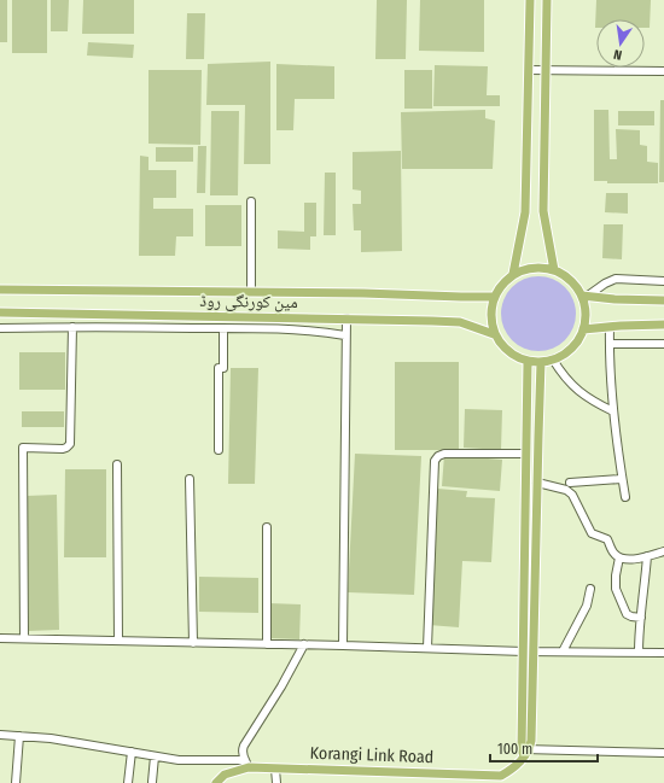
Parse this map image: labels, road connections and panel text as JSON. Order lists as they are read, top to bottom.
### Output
{
  "streets": {
    "main road": ["مین کورنگی روڈ", "Korangi Link Road"]
  },
  "scale_bar": "100 m",
  "north": "bottom"
}
